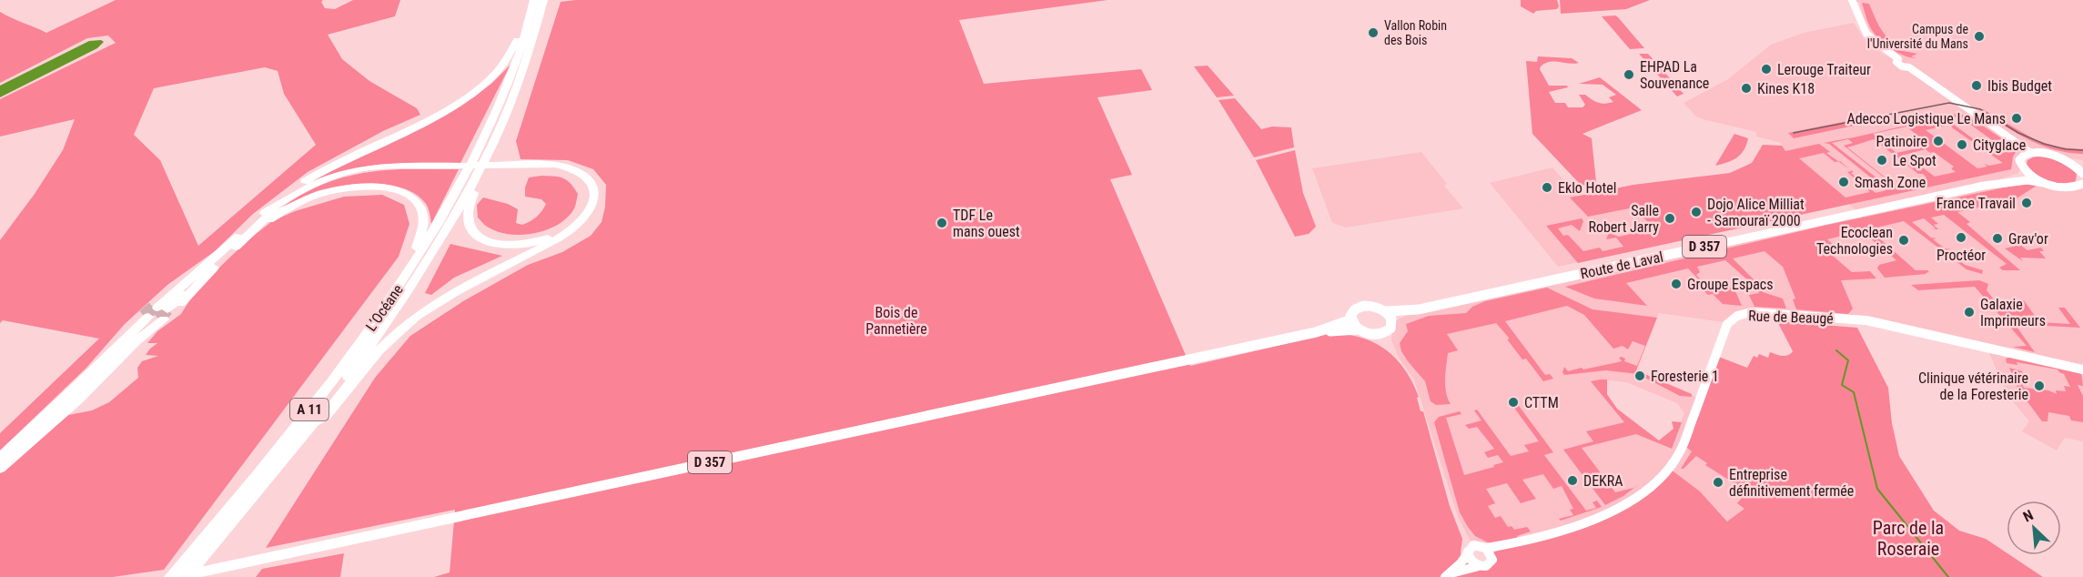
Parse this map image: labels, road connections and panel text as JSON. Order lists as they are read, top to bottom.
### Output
{
  "streets": {
    "highway": ["L’Océane", "A 11"],
    "main road": ["D 357", "Route de Laval"],
    "street": ["Rue de Beaugé"]
  },
  "crossings": [
    ["D 357", "Route de Laval"],
    ["D 357", "L’Océane"]
  ],
  "parks": ["Bois de Pannetière", "Parc de la Roseraie"],
  "places": [
    "Vallon Robin des Bois",
    "Campus de l'Université du Mans",
    "Lerouge Traiteur",
    "EHPAD La Souvenance",
    "Ibis Budget",
    "Kines K18",
    "Adecco Logistique Le Mans",
    "Patinoire",
    "Cityglace",
    "Le Spot",
    "Smash Zone",
    "Eklo Hotel",
    "France Travail",
    "Dojo Alice Milliat - Samouraï 2000",
    "Salle Robert Jarry",
    "TDF Le mans ouest",
    "Proctéor",
    "Grav'or",
    "Ecoclean Technologies",
    "Groupe Espacs",
    "Galaxie Imprimeurs",
    "Foresterie 1",
    "Clinique vétérinaire de la Foresterie",
    "CTTM",
    "DEKRA",
    "Entreprise définitivement fermée"
  ],
  "north": "top left"
}
